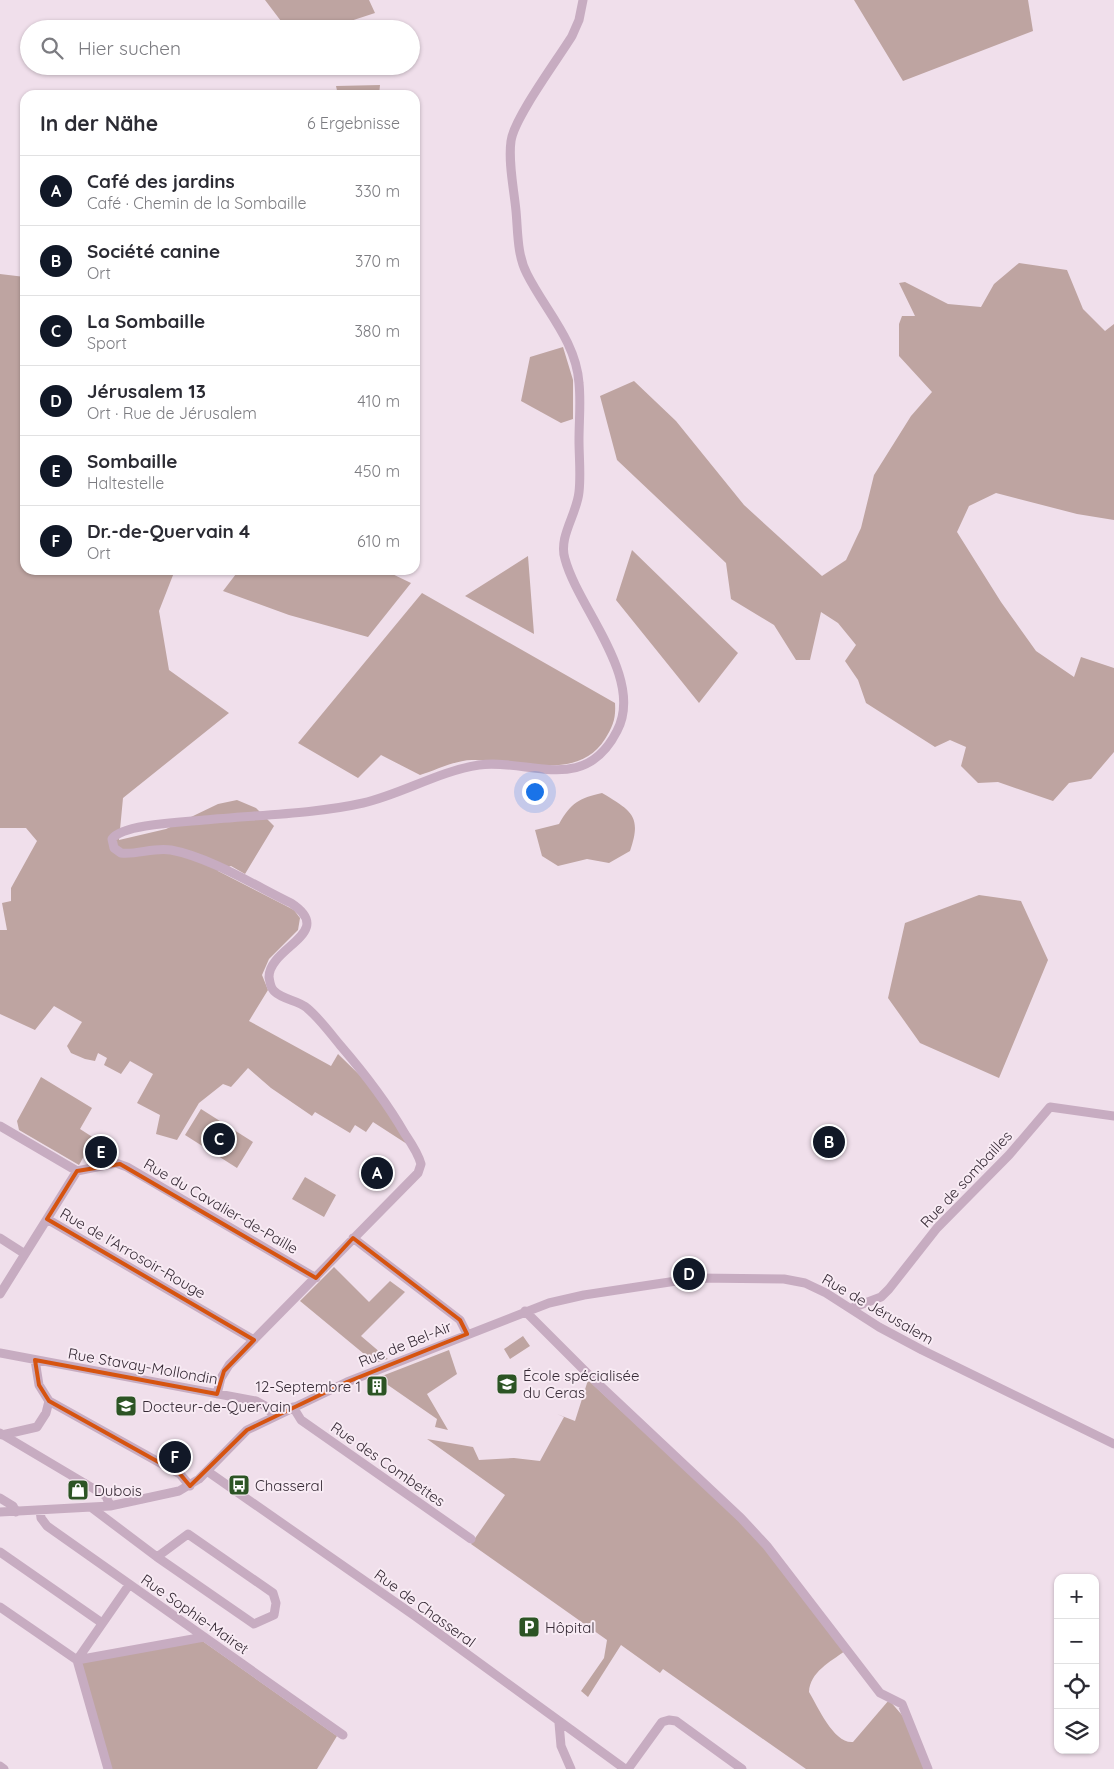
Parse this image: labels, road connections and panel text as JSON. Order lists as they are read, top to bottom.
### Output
{
  "streets": {
    "street": [
      "Rue de sombailles",
      "Rue du Cavalier-de-Paille",
      "Rue de l'Arrosoir-Rouge",
      "Rue de Jérusalem",
      "Rue de Bel-Air",
      "Rue Stavay-Mollondin",
      "Rue des Combettes",
      "Rue de Chasseral",
      "Rue Sophie-Mairet"
    ]
  },
  "crossings": [
    ["Rue de sombailles", "Rue de Jérusalem"],
    ["Rue du Cavalier-de-Paille", "Rue de l'Arrosoir-Rouge"],
    ["Rue de Jérusalem", "Rue de Bel-Air"],
    ["Rue de Bel-Air", "Rue Stavay-Mollondin"],
    ["Rue de Bel-Air", "Rue des Combettes"],
    ["Rue de Bel-Air", "Rue de Chasseral"],
    ["Rue de Bel-Air", "Rue Sophie-Mairet"]
  ],
  "places": {
    "school or university": ["École spécialisée du Ceras", "Docteur-de-Quervain"],
    "building": ["12-Septembre 1"],
    "bus stop": ["Chasseral"],
    "shop": ["Dubois"],
    "parking": ["Hôpital"]
  },
  "page": {
    "search": "Hier suchen",
    "heading": ["In der Nähe", "6 Ergebnisse"],
    "list": [
      {
        "mark": "A",
        "name": "Café des jardins",
        "note": "Café · Chemin de la Sombaille",
        "value": "330 m"
      },
      {
        "mark": "B",
        "name": "Société canine",
        "note": "Ort",
        "value": "370 m"
      },
      {
        "mark": "C",
        "name": "La Sombaille",
        "note": "Sport",
        "value": "380 m"
      },
      {
        "mark": "D",
        "name": "Jérusalem 13",
        "note": "Ort · Rue de Jérusalem",
        "value": "410 m"
      },
      {
        "mark": "E",
        "name": "Sombaille",
        "note": "Haltestelle",
        "value": "450 m"
      },
      {
        "mark": "F",
        "name": "Dr.-de-Quervain 4",
        "note": "Ort",
        "value": "610 m"
      }
    ],
    "pins": [
      "C",
      "B",
      "E",
      "A",
      "D",
      "F"
    ],
    "map_buttons": ["+", "−"]
  }
}
